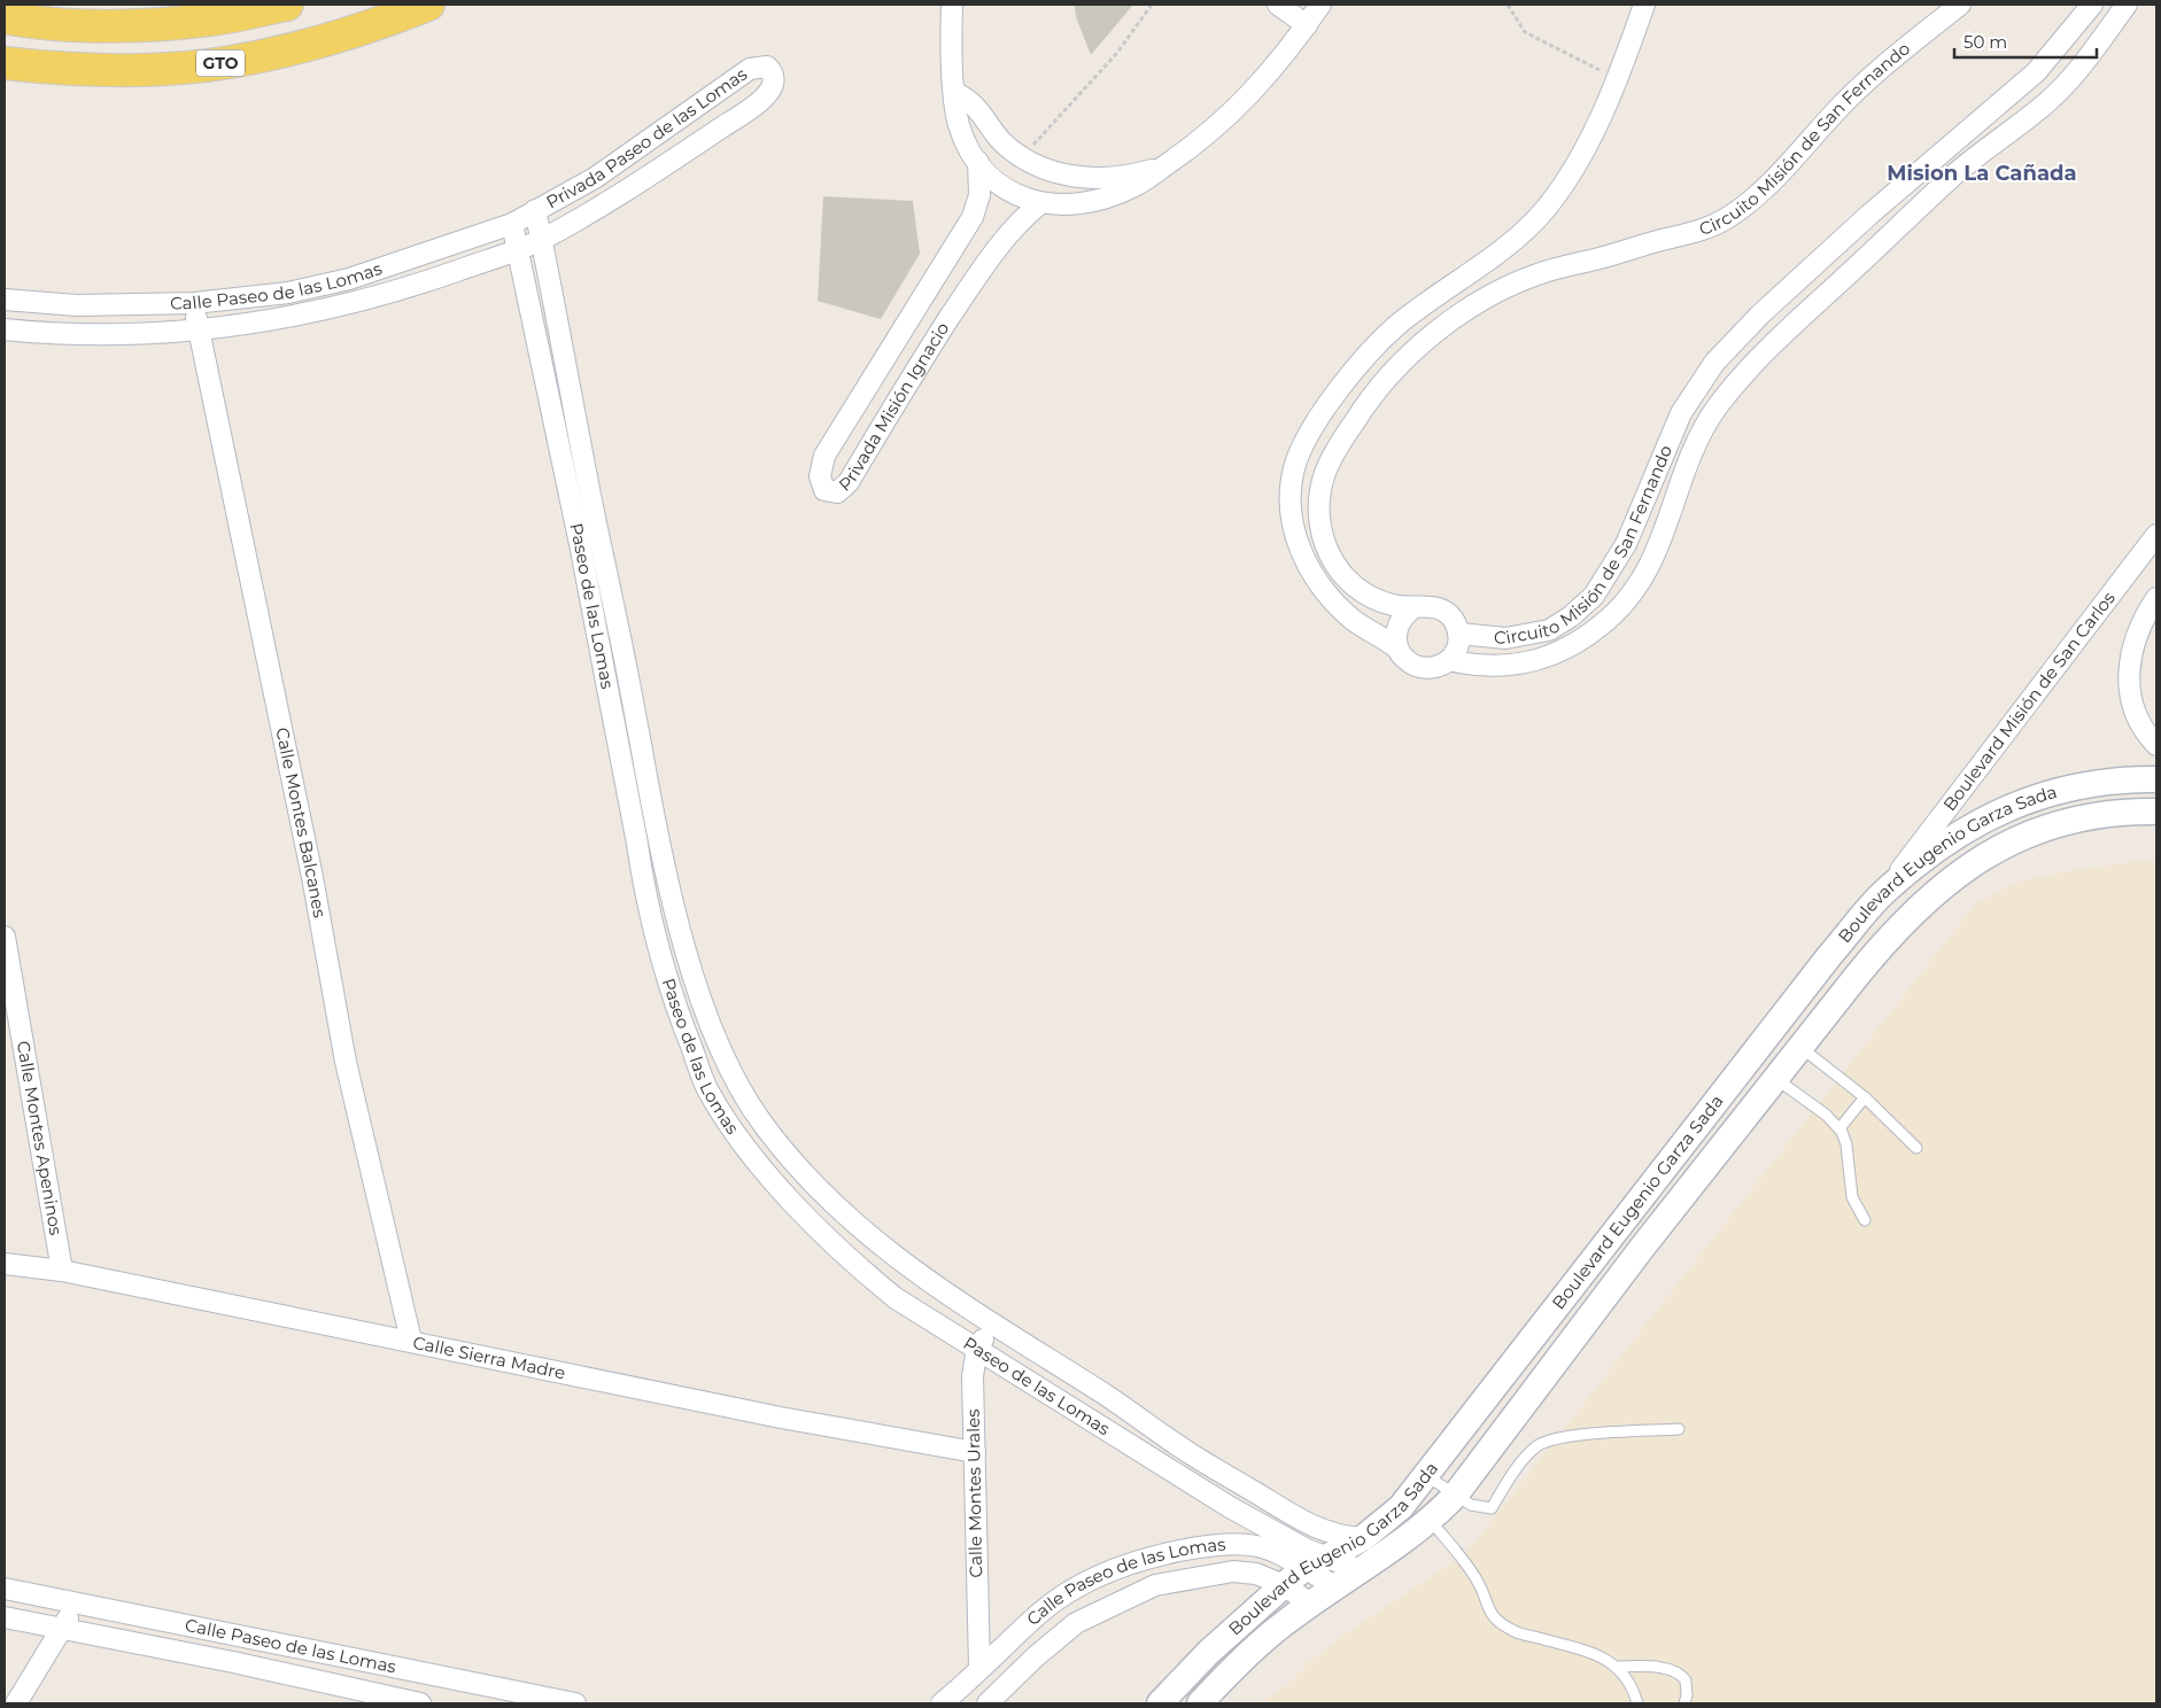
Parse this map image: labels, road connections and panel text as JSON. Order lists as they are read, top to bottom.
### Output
{
  "streets": {
    "main road": ["GTO"],
    "street": [
      "Circuito Misión de San Fernando",
      "Privada Paseo de las Lomas",
      "Calle Paseo de las Lomas",
      "Privada Misión Ignacio",
      "Paseo de las Lomas",
      "Boulevard Misión de San Carlos",
      "Calle Montes Balcanes",
      "Boulevard Eugenio Garza Sada",
      "Calle Montes Apeninos",
      "Calle Sierra Madre",
      "Calle Montes Urales"
    ]
  },
  "crossings": [
    ["Privada Paseo de las Lomas", "Calle Paseo de las Lomas"],
    ["Privada Paseo de las Lomas", "Paseo de las Lomas"],
    ["Calle Paseo de las Lomas", "Paseo de las Lomas"],
    ["Calle Paseo de las Lomas", "Calle Montes Balcanes"],
    ["Calle Paseo de las Lomas", "Boulevard Eugenio Garza Sada"],
    ["Calle Paseo de las Lomas", "Calle Montes Urales"],
    ["Paseo de las Lomas", "Boulevard Eugenio Garza Sada"],
    ["Paseo de las Lomas", "Calle Montes Urales"],
    ["Boulevard Misión de San Carlos", "Boulevard Eugenio Garza Sada"],
    ["Calle Montes Balcanes", "Calle Sierra Madre"],
    ["Calle Montes Apeninos", "Calle Sierra Madre"],
    ["Calle Sierra Madre", "Calle Montes Urales"]
  ],
  "districts": ["Mision La Cañada"],
  "scale_bar": "50 m"
}
